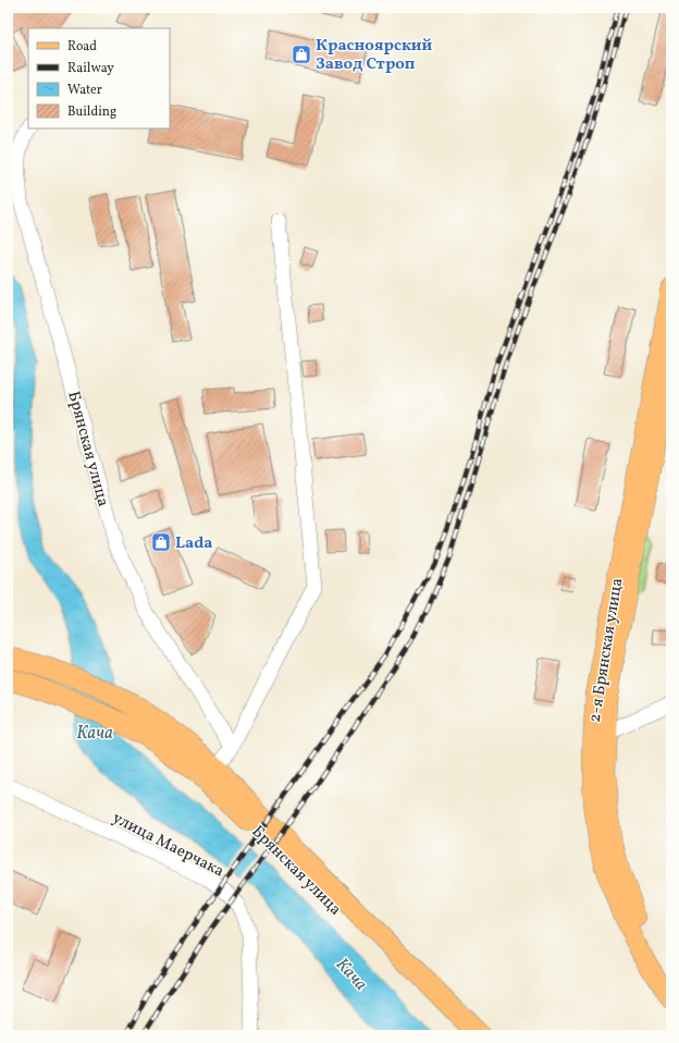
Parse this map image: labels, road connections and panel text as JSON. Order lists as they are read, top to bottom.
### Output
{
  "streets": {
    "highway": ["Брянская улица"],
    "main road": ["2-я Брянская улица"],
    "street": ["улица Маерчака"]
  },
  "water": ["Кача"],
  "places": {
    "shop": ["Красноярский Завод Строп", "Lada"]
  },
  "legend": [
    "Road",
    "Railway",
    "Water",
    "Building"
  ]
}
